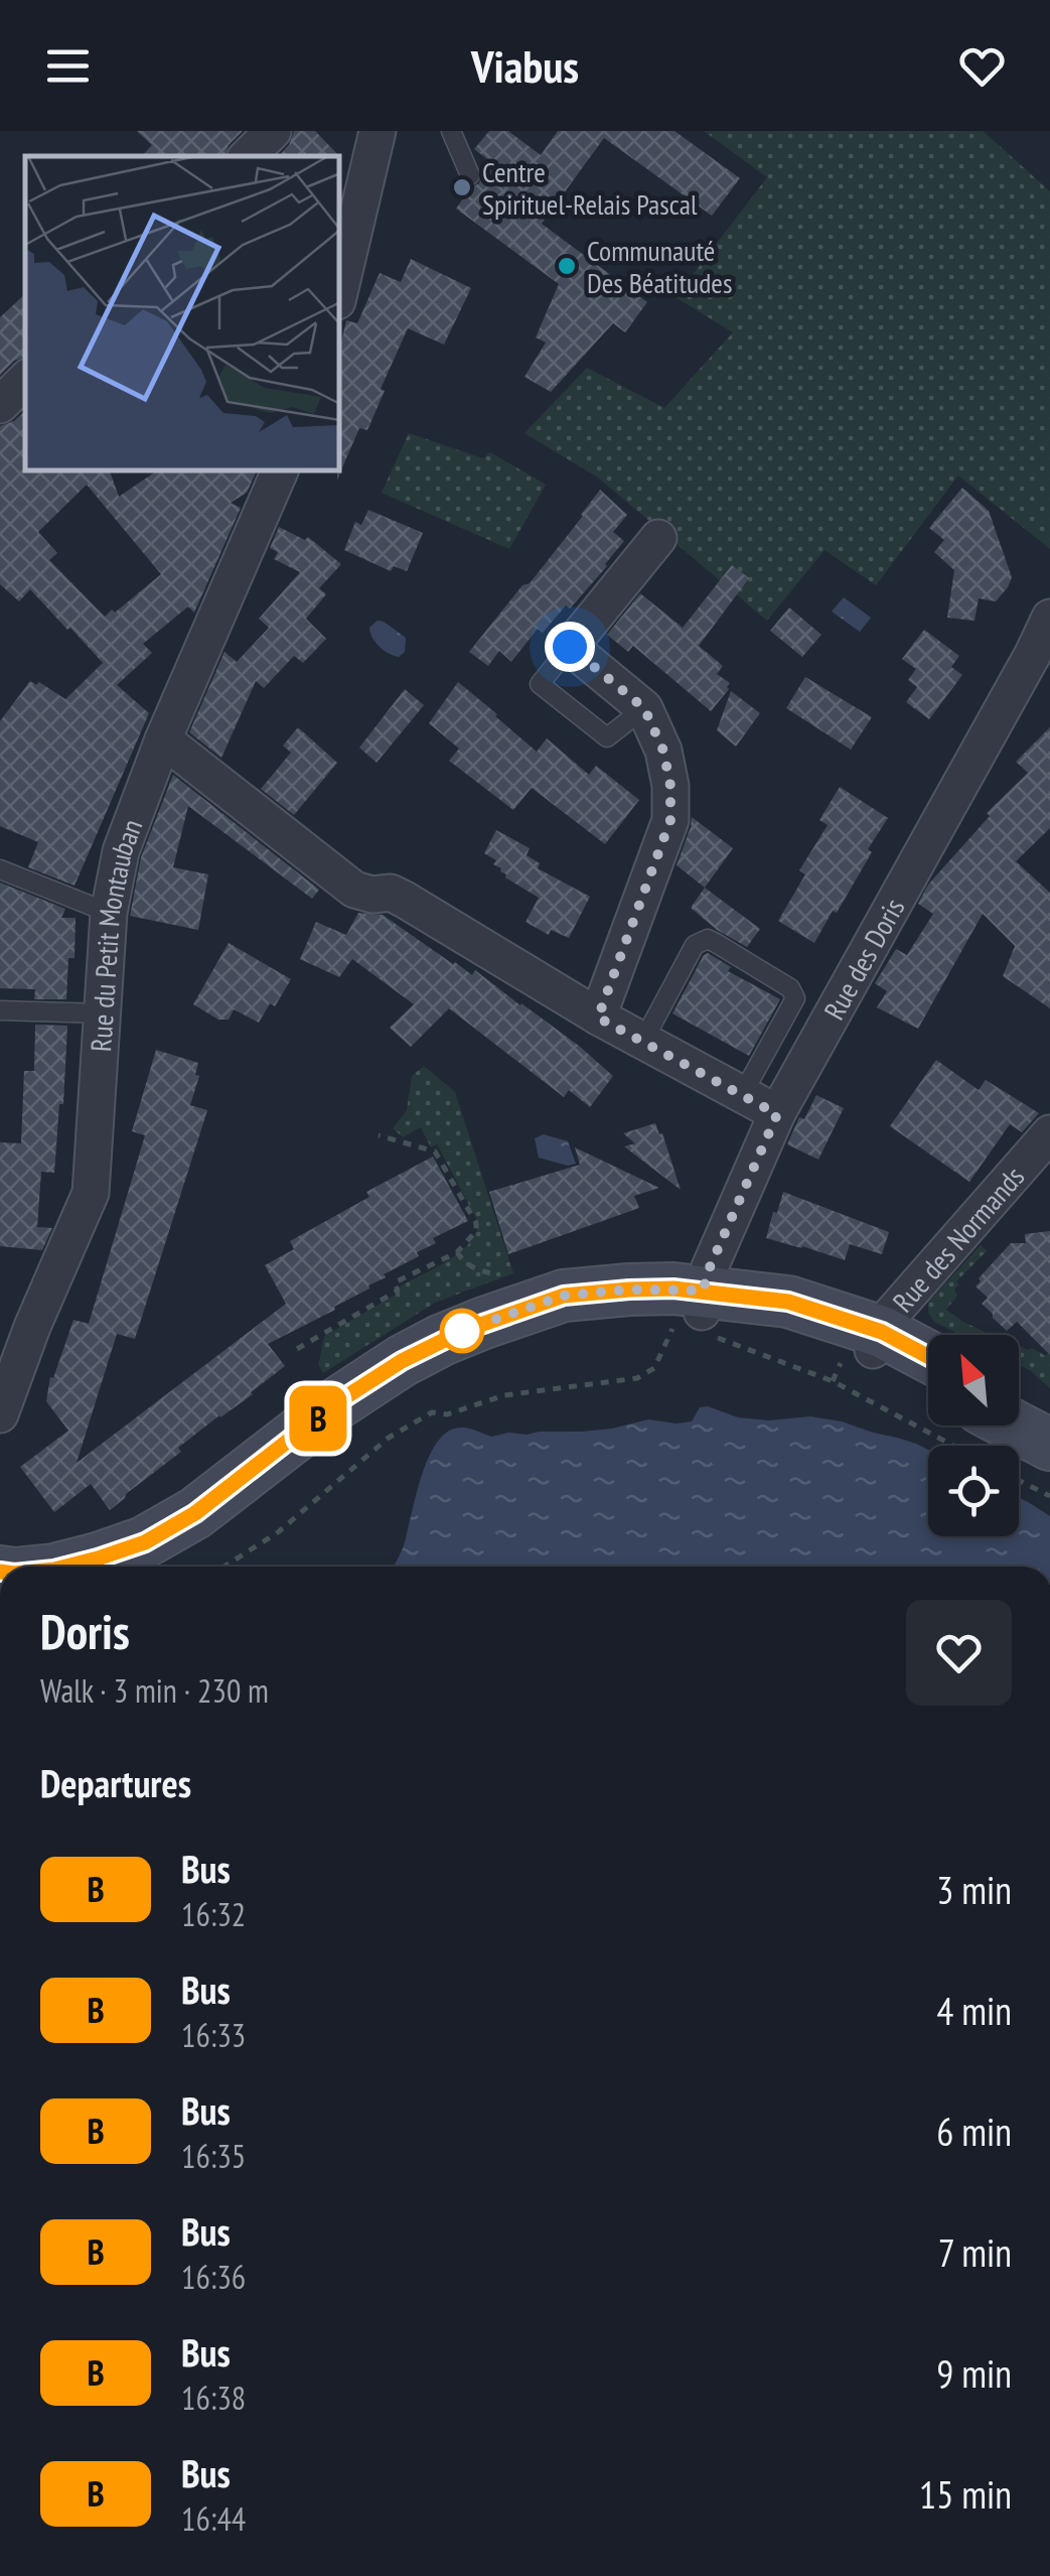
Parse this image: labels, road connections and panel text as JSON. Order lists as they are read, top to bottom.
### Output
{
  "streets": {
    "street": ["Rue du Petit Montauban", "Rue des Doris", "Rue des Normands"]
  },
  "places": ["Centre Spirituel-Relais Pascal", "Communauté Des Béatitudes"],
  "lines": ["bus line B"],
  "north": "top left",
  "page": {
    "header": "Viabus",
    "on_map": "B",
    "heading": [
      ["Doris", "Walk · 3 min · 230 m"],
      "Departures"
    ],
    "list": [
      {
        "mark": "B",
        "name": "Bus",
        "note": "16:32",
        "value": "3 min"
      },
      {
        "mark": "B",
        "name": "Bus",
        "note": "16:33",
        "value": "4 min"
      },
      {
        "mark": "B",
        "name": "Bus",
        "note": "16:35",
        "value": "6 min"
      },
      {
        "mark": "B",
        "name": "Bus",
        "note": "16:36",
        "value": "7 min"
      },
      {
        "mark": "B",
        "name": "Bus",
        "note": "16:38",
        "value": "9 min"
      },
      {
        "mark": "B",
        "name": "Bus",
        "note": "16:44",
        "value": "15 min"
      }
    ]
  }
}
